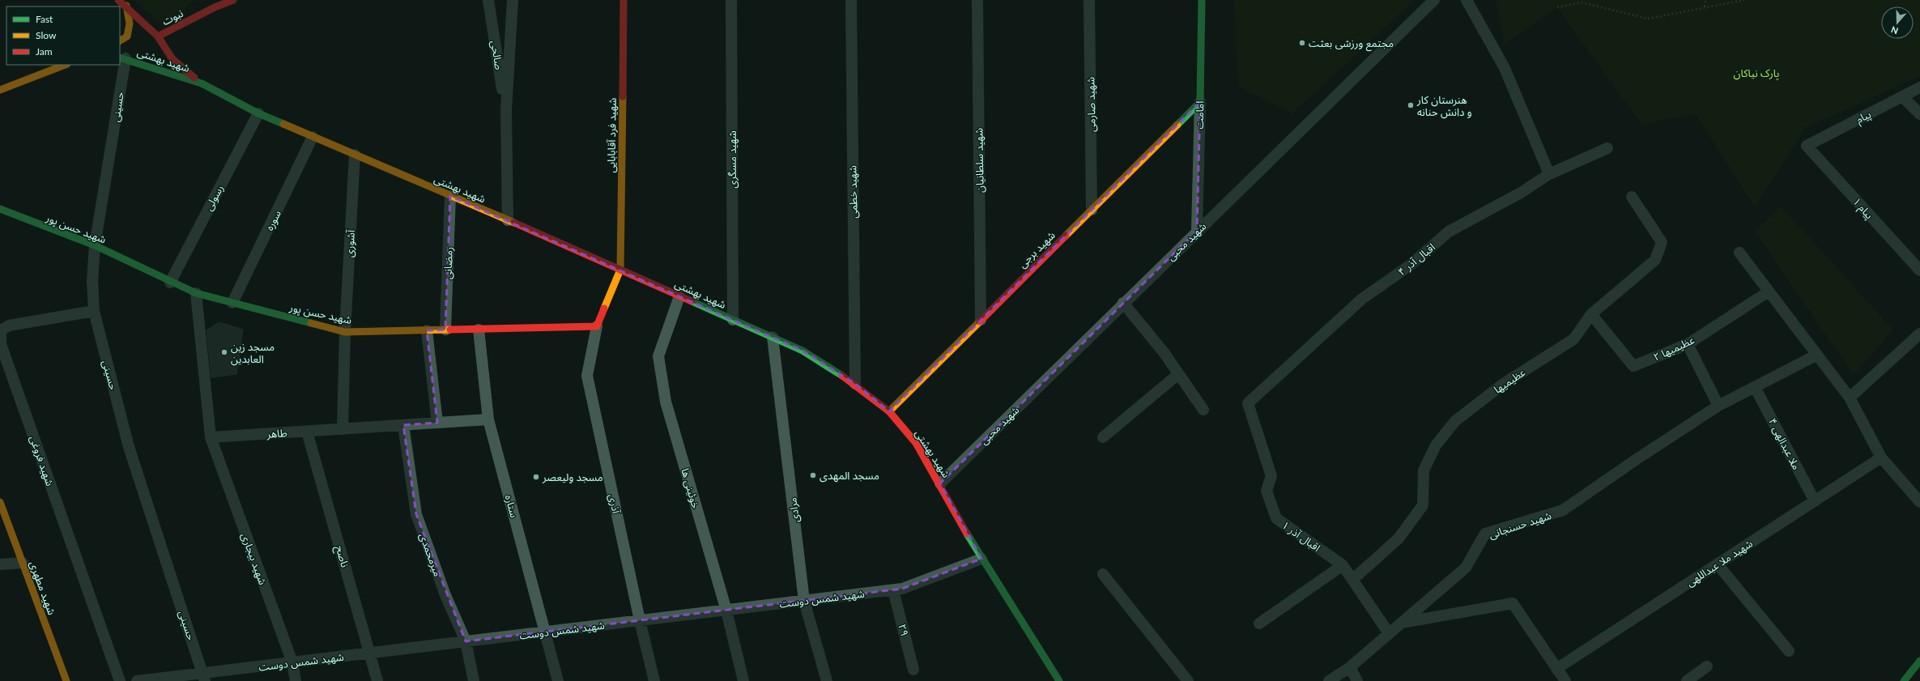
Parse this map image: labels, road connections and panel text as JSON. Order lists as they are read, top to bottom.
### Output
{
  "streets": {
    "street": [
      "نبوت",
      "صالحی",
      "شهید بهشتی",
      "شهید صارمی",
      "حسینی",
      "امامت",
      "پیام",
      "شهید فرد آقابابایی",
      "شهید مسگری",
      "شهید سلطانیان",
      "شهید خطمی",
      "رسولی",
      "پیام ۱",
      "سوره",
      "شهید حسن پور",
      "شهید محبی",
      "آشوری",
      "شهید برجی",
      "اقبال آذر ۴",
      "رمضانی",
      "عظیمیها ۲",
      "عظیمیها",
      "طاهر",
      "ملا عبدالهی ۴",
      "شهید فروغی",
      "خوئینی ها",
      "آذری",
      "ستاره",
      "مرادی",
      "شهید حسنجانی",
      "اقبال آذر ۱",
      "میرمحمدی",
      "ناصح",
      "شهید بیجاری",
      "شهید ملا عبداللهی",
      "شهید مطهری",
      "شهید شمس دوست",
      "۲۹"
    ]
  },
  "crossings": [
    ["نبوت", "شهید بهشتی"],
    ["صالحی", "شهید بهشتی"],
    ["شهید بهشتی", "حسینی"],
    ["شهید بهشتی", "شهید فرد آقابابایی"],
    ["شهید بهشتی", "شهید مسگری"],
    ["شهید بهشتی", "شهید خطمی"],
    ["شهید بهشتی", "رسولی"],
    ["شهید بهشتی", "سوره"],
    ["شهید بهشتی", "شهید محبی"],
    ["شهید بهشتی", "آشوری"],
    ["شهید بهشتی", "شهید برجی"],
    ["شهید بهشتی", "رمضانی"],
    ["شهید بهشتی", "خوئینی ها"],
    ["شهید بهشتی", "مرادی"],
    ["شهید بهشتی", "شهید شمس دوست"],
    ["شهید صارمی", "شهید برجی"],
    ["حسینی", "شهید حسن پور"],
    ["حسینی", "شهید فروغی"],
    ["حسینی", "شهید شمس دوست"],
    ["امامت", "شهید محبی"],
    ["امامت", "شهید برجی"],
    ["پیام", "پیام ۱"],
    ["شهید سلطانیان", "شهید برجی"],
    ["رسولی", "شهید حسن پور"],
    ["سوره", "شهید حسن پور"],
    ["شهید حسن پور", "آشوری"],
    ["شهید حسن پور", "رمضانی"],
    ["شهید حسن پور", "آذری"],
    ["شهید حسن پور", "ستاره"],
    ["آشوری", "طاهر"],
    ["اقبال آذر ۴", "اقبال آذر ۱"],
    ["عظیمیها ۲", "عظیمیها"],
    ["عظیمیها", "اقبال آذر ۱"],
    ["طاهر", "ستاره"],
    ["طاهر", "میرمحمدی"],
    ["طاهر", "ناصح"],
    ["طاهر", "شهید بیجاری"],
    ["ملا عبدالهی ۴", "شهید حسنجانی"],
    ["ملا عبدالهی ۴", "شهید ملا عبداللهی"],
    ["خوئینی ها", "شهید شمس دوست"],
    ["آذری", "شهید شمس دوست"],
    ["ستاره", "شهید شمس دوست"],
    ["مرادی", "شهید شمس دوست"],
    ["شهید حسنجانی", "اقبال آذر ۱"],
    ["میرمحمدی", "شهید شمس دوست"],
    ["ناصح", "شهید شمس دوست"],
    ["شهید بیجاری", "شهید شمس دوست"],
    ["شهید شمس دوست", "۲۹"]
  ],
  "parks": ["پارک نیاکان"],
  "places": [
    "مجتمع ورزشی بعثت",
    "هنرستان کار و دانش حنانه",
    "مسجد زین العابدین",
    "مسجد المهدی",
    "مسجد ولیعصر"
  ],
  "legend": ["Fast", "Slow", "Jam"],
  "north": "bottom"
}
